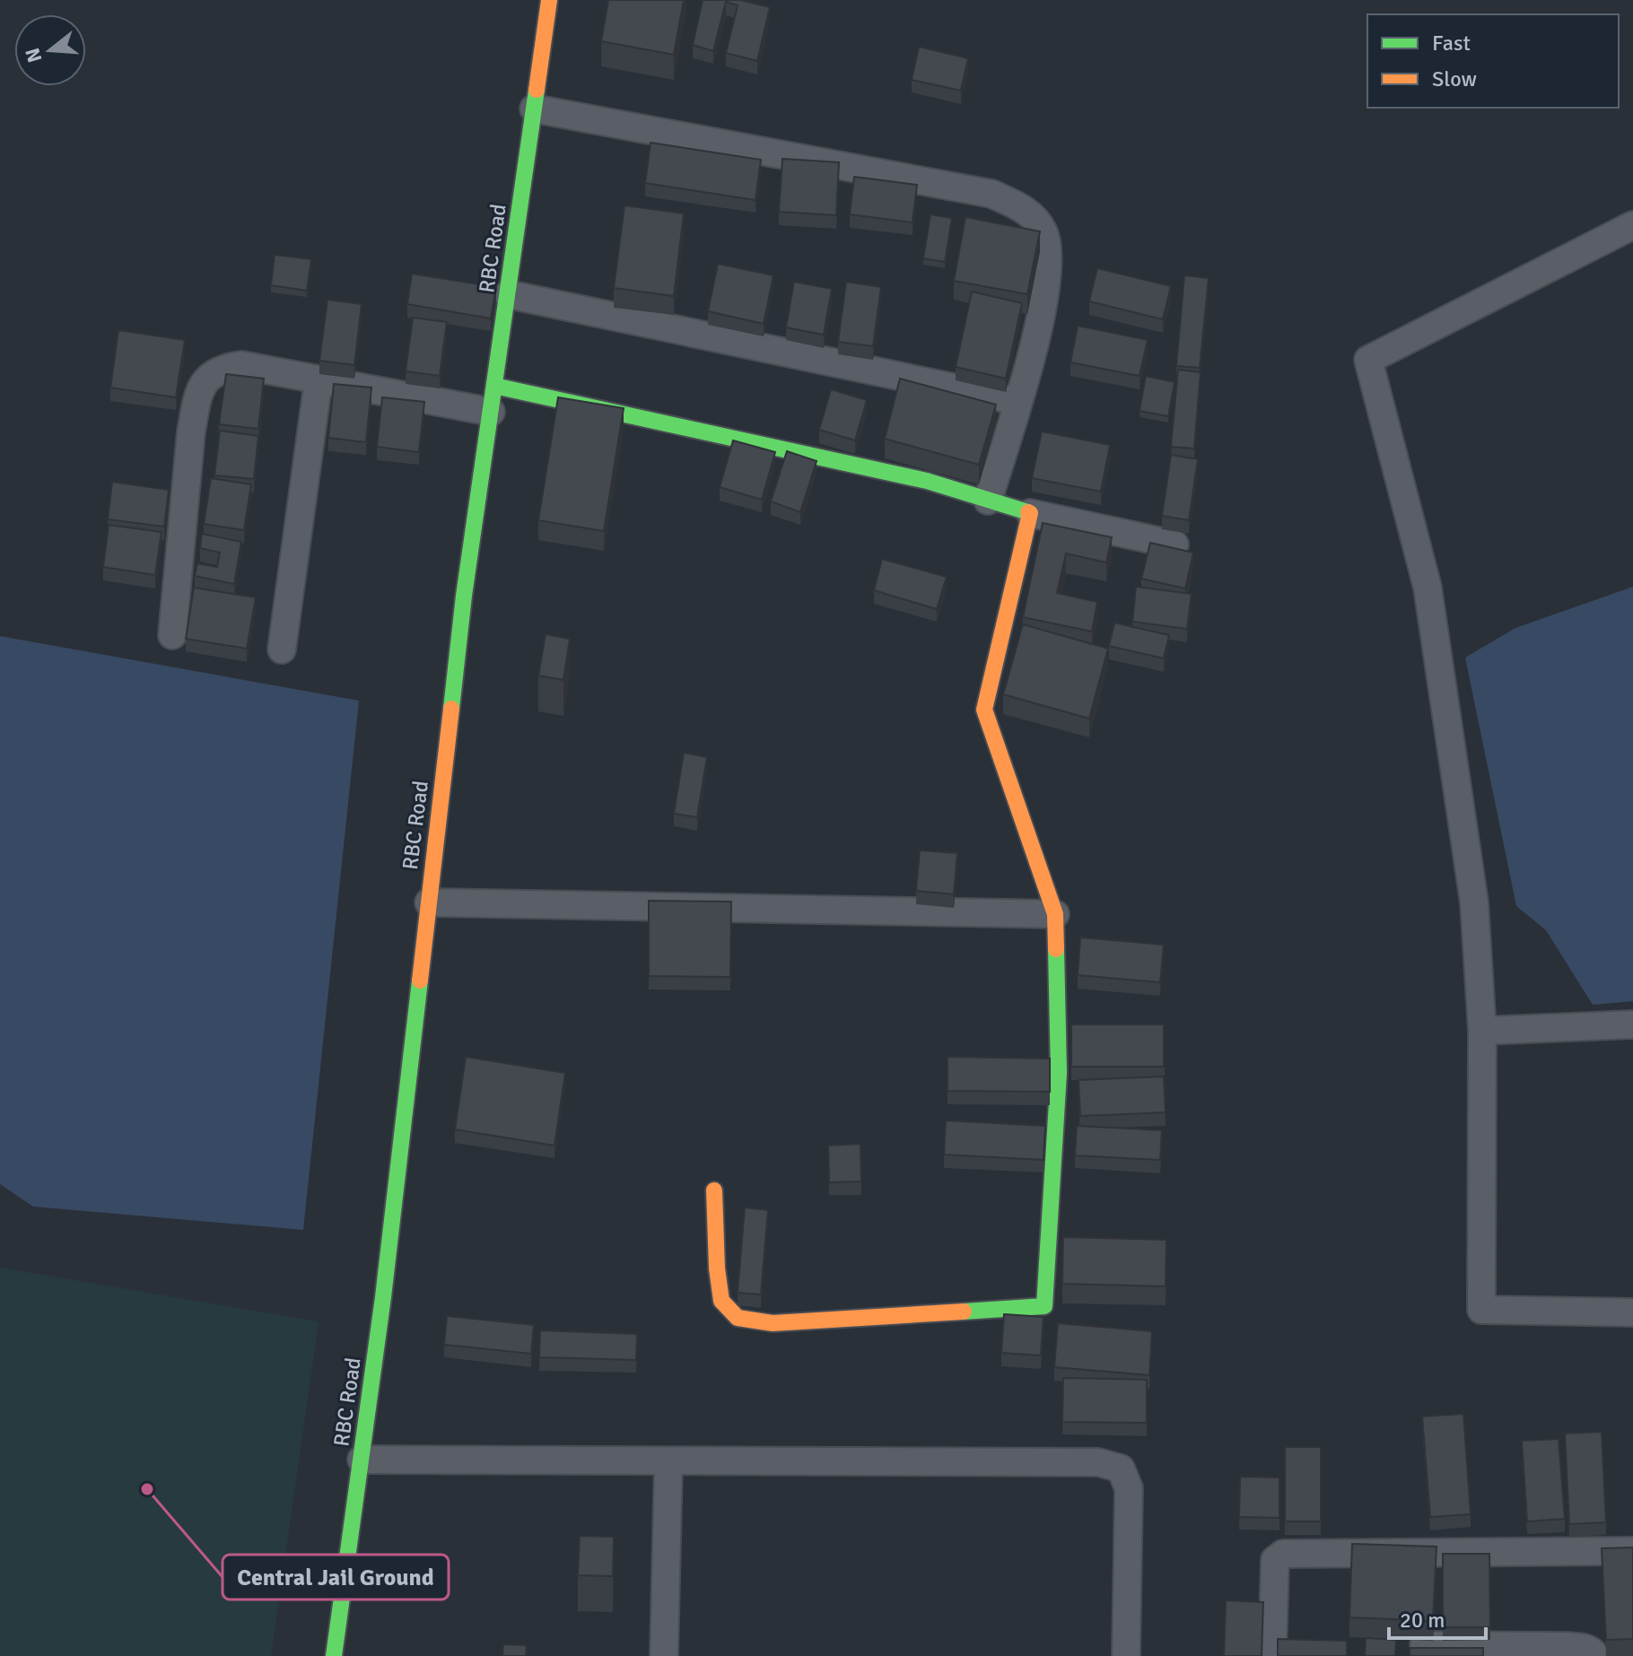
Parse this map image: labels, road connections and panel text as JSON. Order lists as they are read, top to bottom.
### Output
{
  "streets": {
    "street": ["RBC Road"]
  },
  "places": ["Central Jail Ground"],
  "legend": ["Fast", "Slow"],
  "scale_bar": "20 m",
  "north": "left"
}
